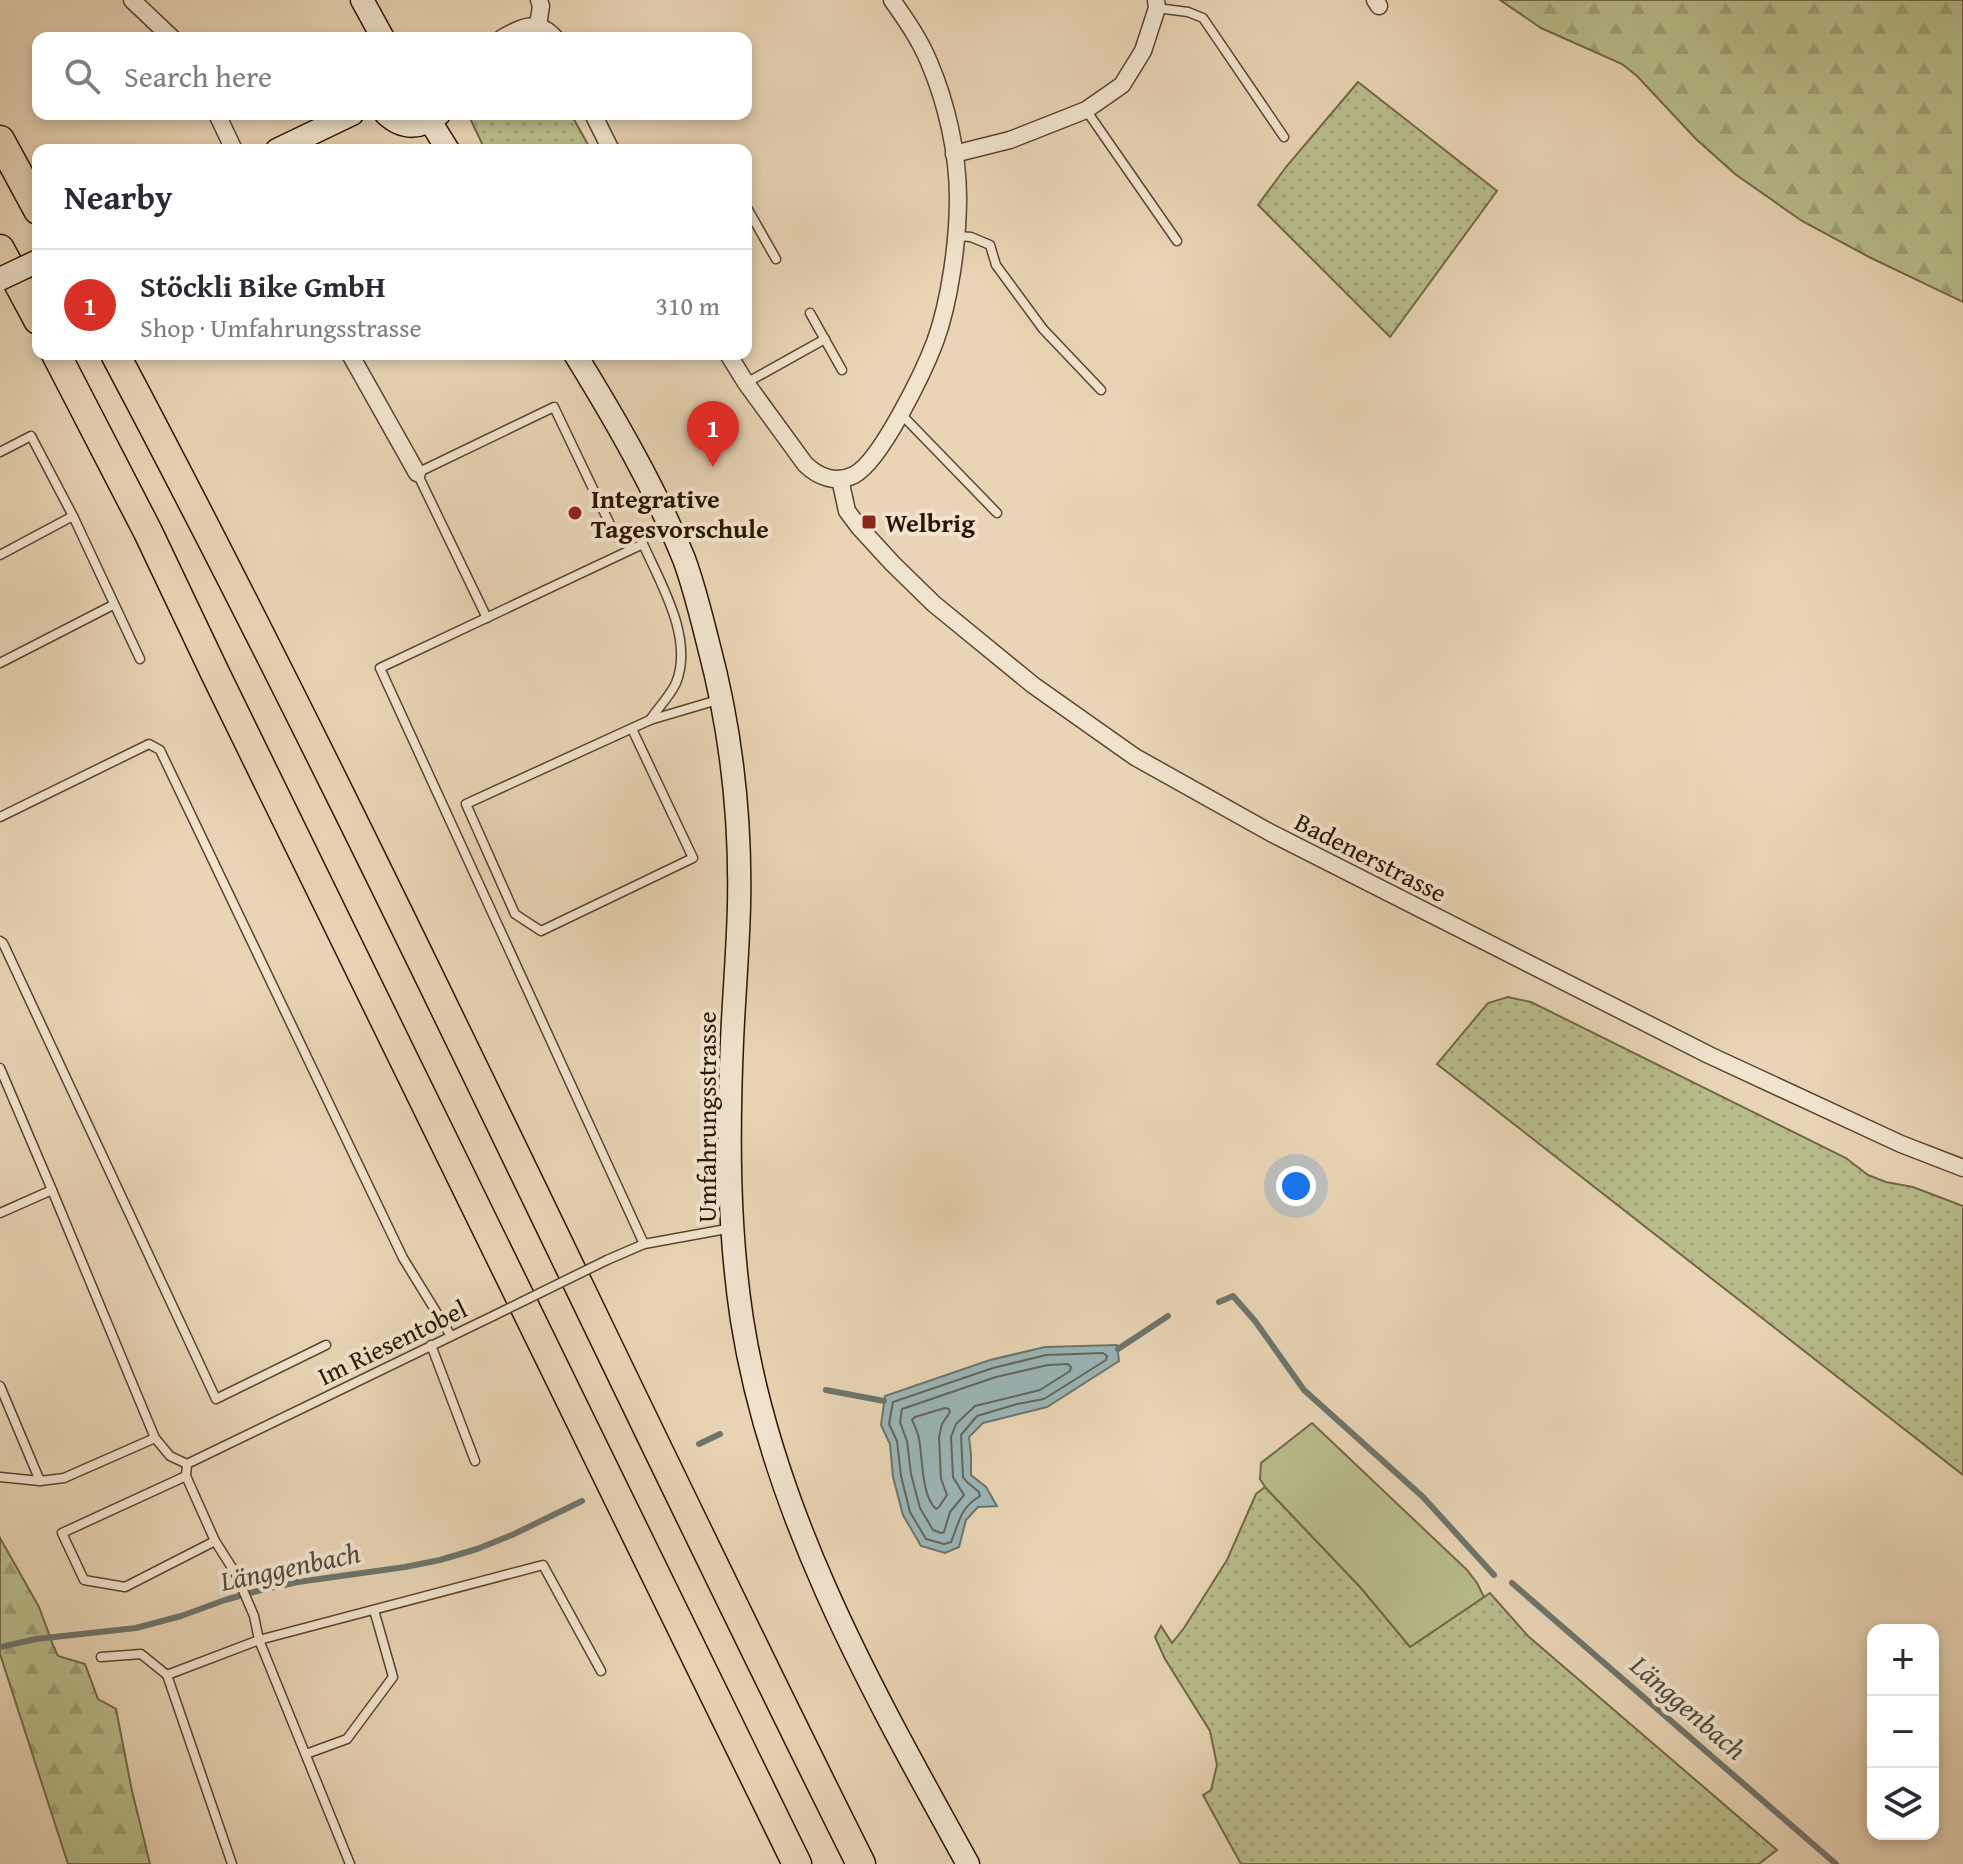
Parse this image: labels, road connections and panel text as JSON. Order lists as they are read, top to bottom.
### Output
{
  "streets": {
    "main road": ["Umfahrungsstrasse"],
    "street": ["Badenerstrasse"],
    "lane": ["Im Riesentobel"]
  },
  "crossings": [
    ["Umfahrungsstrasse", "Im Riesentobel"]
  ],
  "water": ["Länggenbach"],
  "places": {
    "other": ["Integrative Tagesvorschule"],
    "transit": ["Welbrig"]
  },
  "page": {
    "search": "Search here",
    "heading": "Nearby",
    "list": [
      {
        "mark": "1",
        "name": "Stöckli Bike GmbH",
        "note": "Shop · Umfahrungsstrasse",
        "value": "310 m"
      }
    ],
    "pins": "1",
    "map_buttons": ["+", "−"]
  }
}
